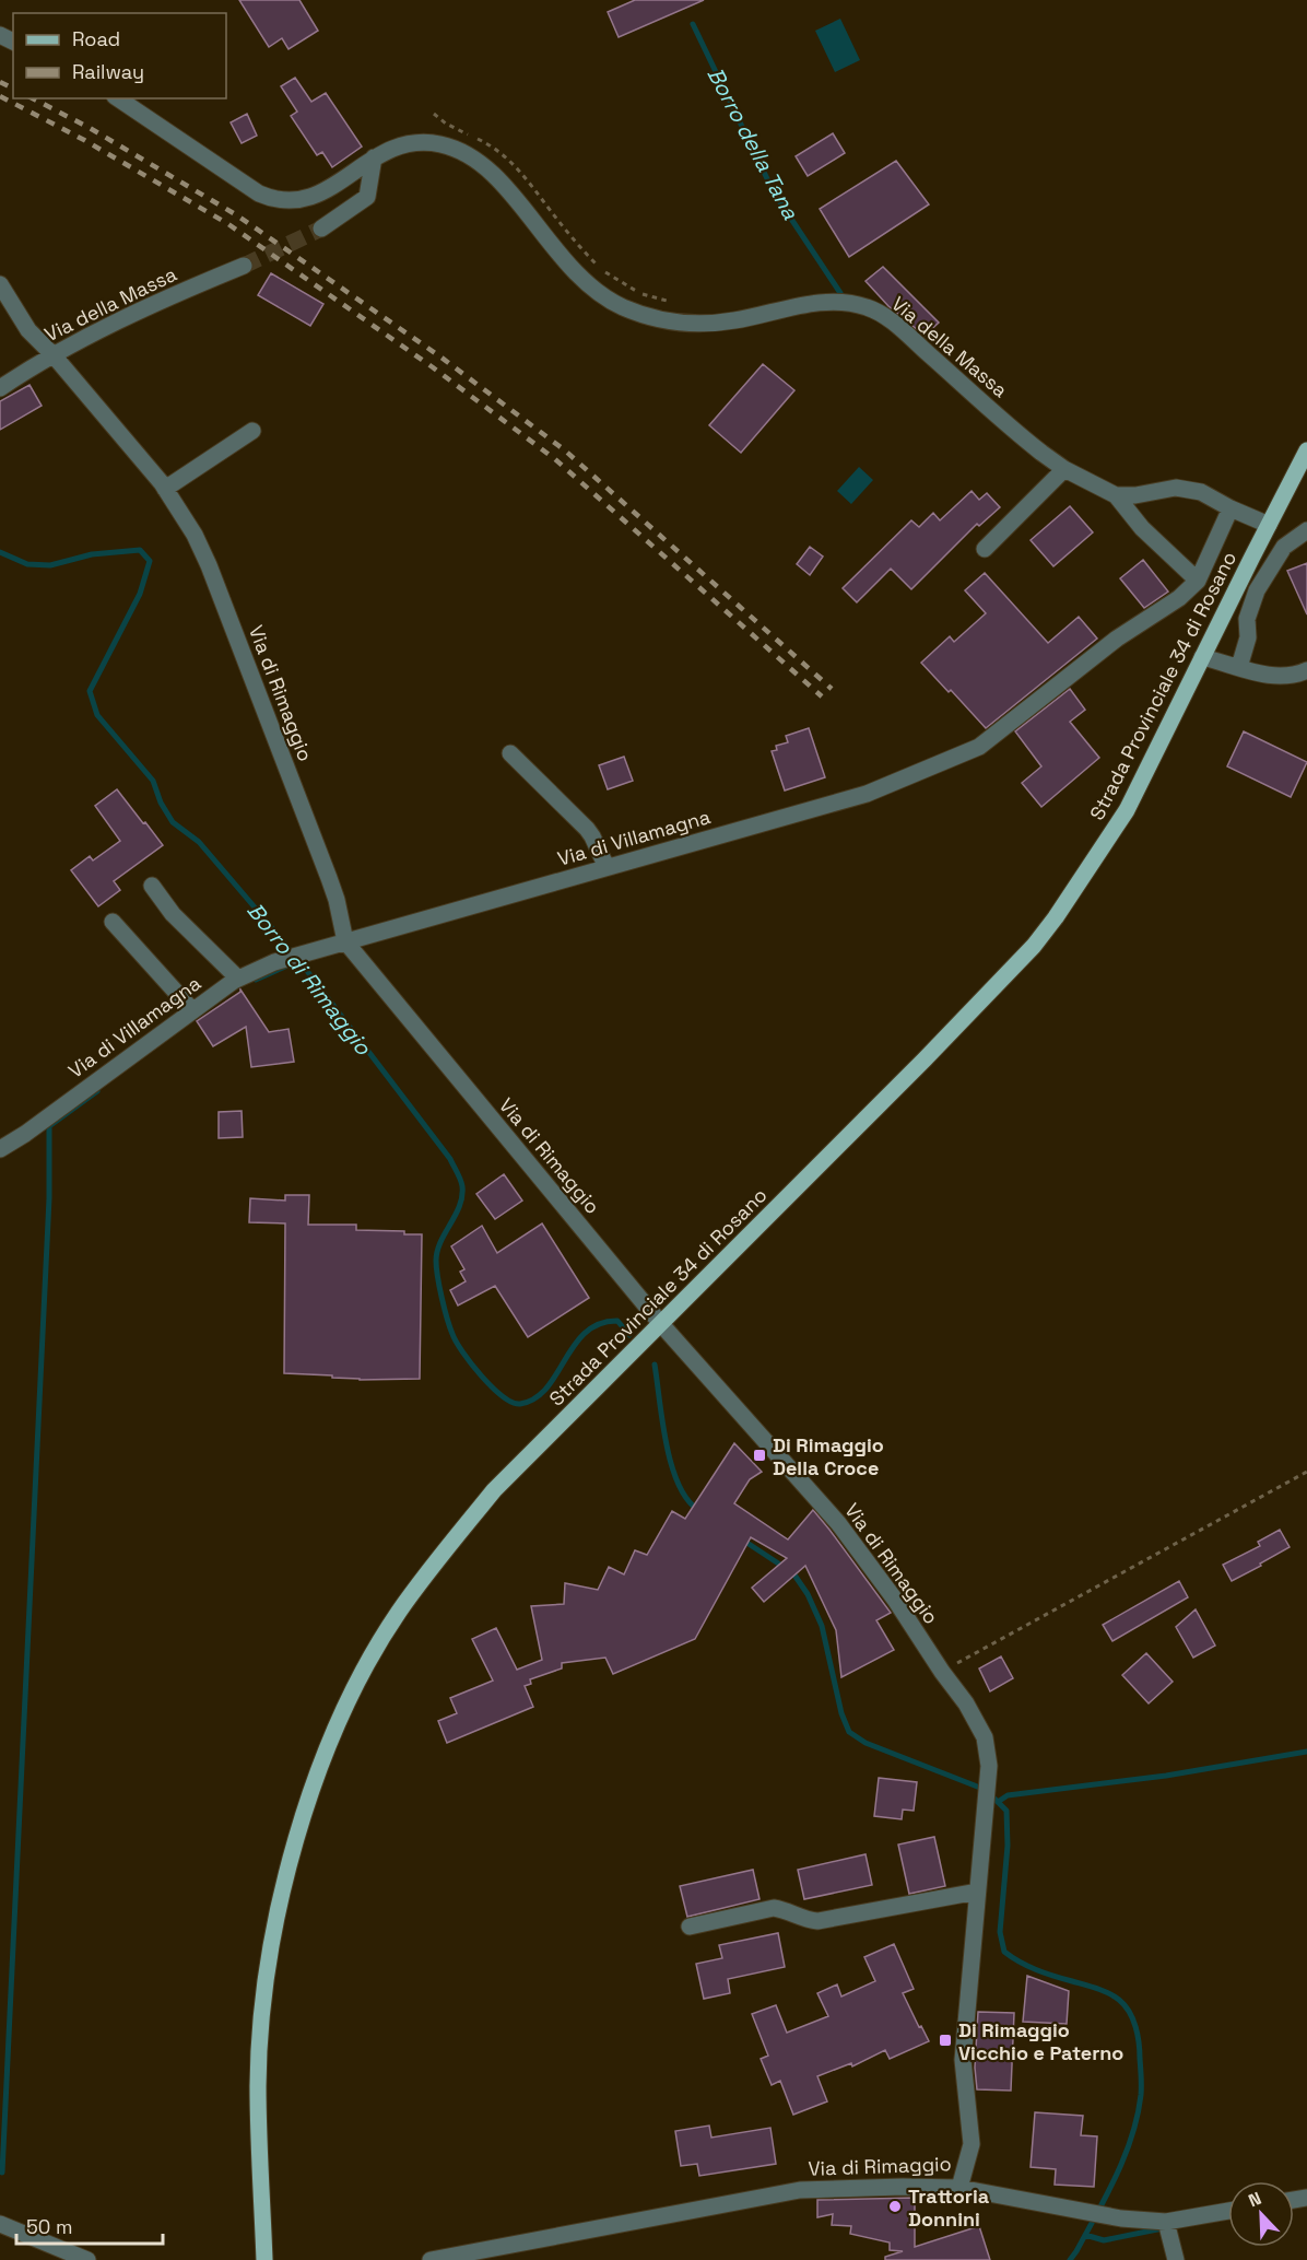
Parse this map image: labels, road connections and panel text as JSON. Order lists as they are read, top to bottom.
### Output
{
  "streets": {
    "main road": ["Strada Provinciale 34 di Rosano"],
    "street": ["Via della Massa", "Via di Rimaggio", "Via di Villamagna"]
  },
  "crossings": [
    ["Via della Massa", "Via di Rimaggio"],
    ["Via della Massa", "Via di Villamagna"],
    ["Strada Provinciale 34 di Rosano", "Via di Rimaggio"],
    ["Via di Rimaggio", "Via di Villamagna"]
  ],
  "water": ["Borro della Tana", "Borro di Rimaggio"],
  "places": {
    "transit": ["Di Rimaggio Della Croce", "Di Rimaggio Vicchio e Paterno"],
    "other": ["Trattoria Donnini"]
  },
  "legend": ["Road", "Railway"],
  "scale_bar": "50 m",
  "north": "top left"
}
